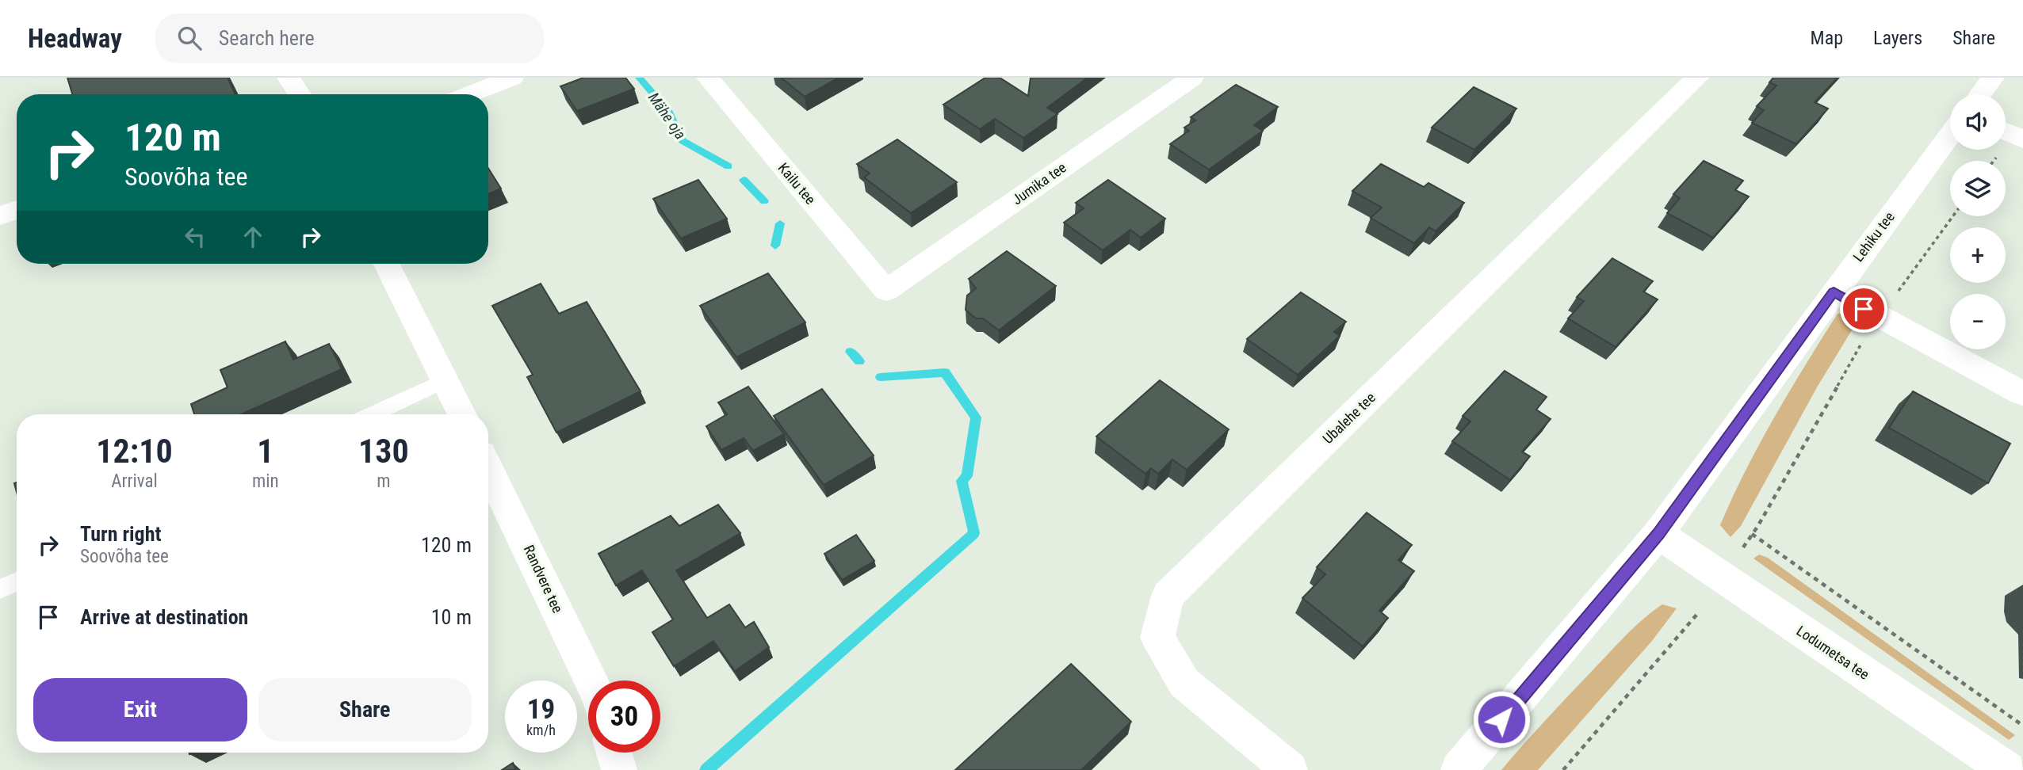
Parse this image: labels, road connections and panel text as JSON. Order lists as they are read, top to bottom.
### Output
{
  "streets": {
    "street": [
      "Kailu tee",
      "Jumika tee",
      "Lehiku tee",
      "Ubalehe tee",
      "Randvere tee",
      "Lodumetsa tee"
    ]
  },
  "crossings": [
    ["Kailu tee", "Jumika tee"],
    ["Lehiku tee", "Lodumetsa tee"]
  ],
  "water": ["Mähe oja"],
  "page": {
    "header": "Headway",
    "search": "Search here",
    "nav": ["Map", "Layers", "Share"],
    "map_buttons": ["+", "−"],
    "turn": ["120 m", "Soovõha tee"],
    "eta": [
      "12:10",
      "Arrival",
      "1",
      "min",
      "130",
      "m"
    ],
    "list": [
      {
        "name": "Turn right",
        "note": "Soovõha tee",
        "value": "120 m"
      },
      {
        "name": "Arrive at destination",
        "value": "10 m"
      }
    ],
    "buttons": ["Exit", "Share"],
    "speed": "19 km/h",
    "limit": "30"
  }
}
